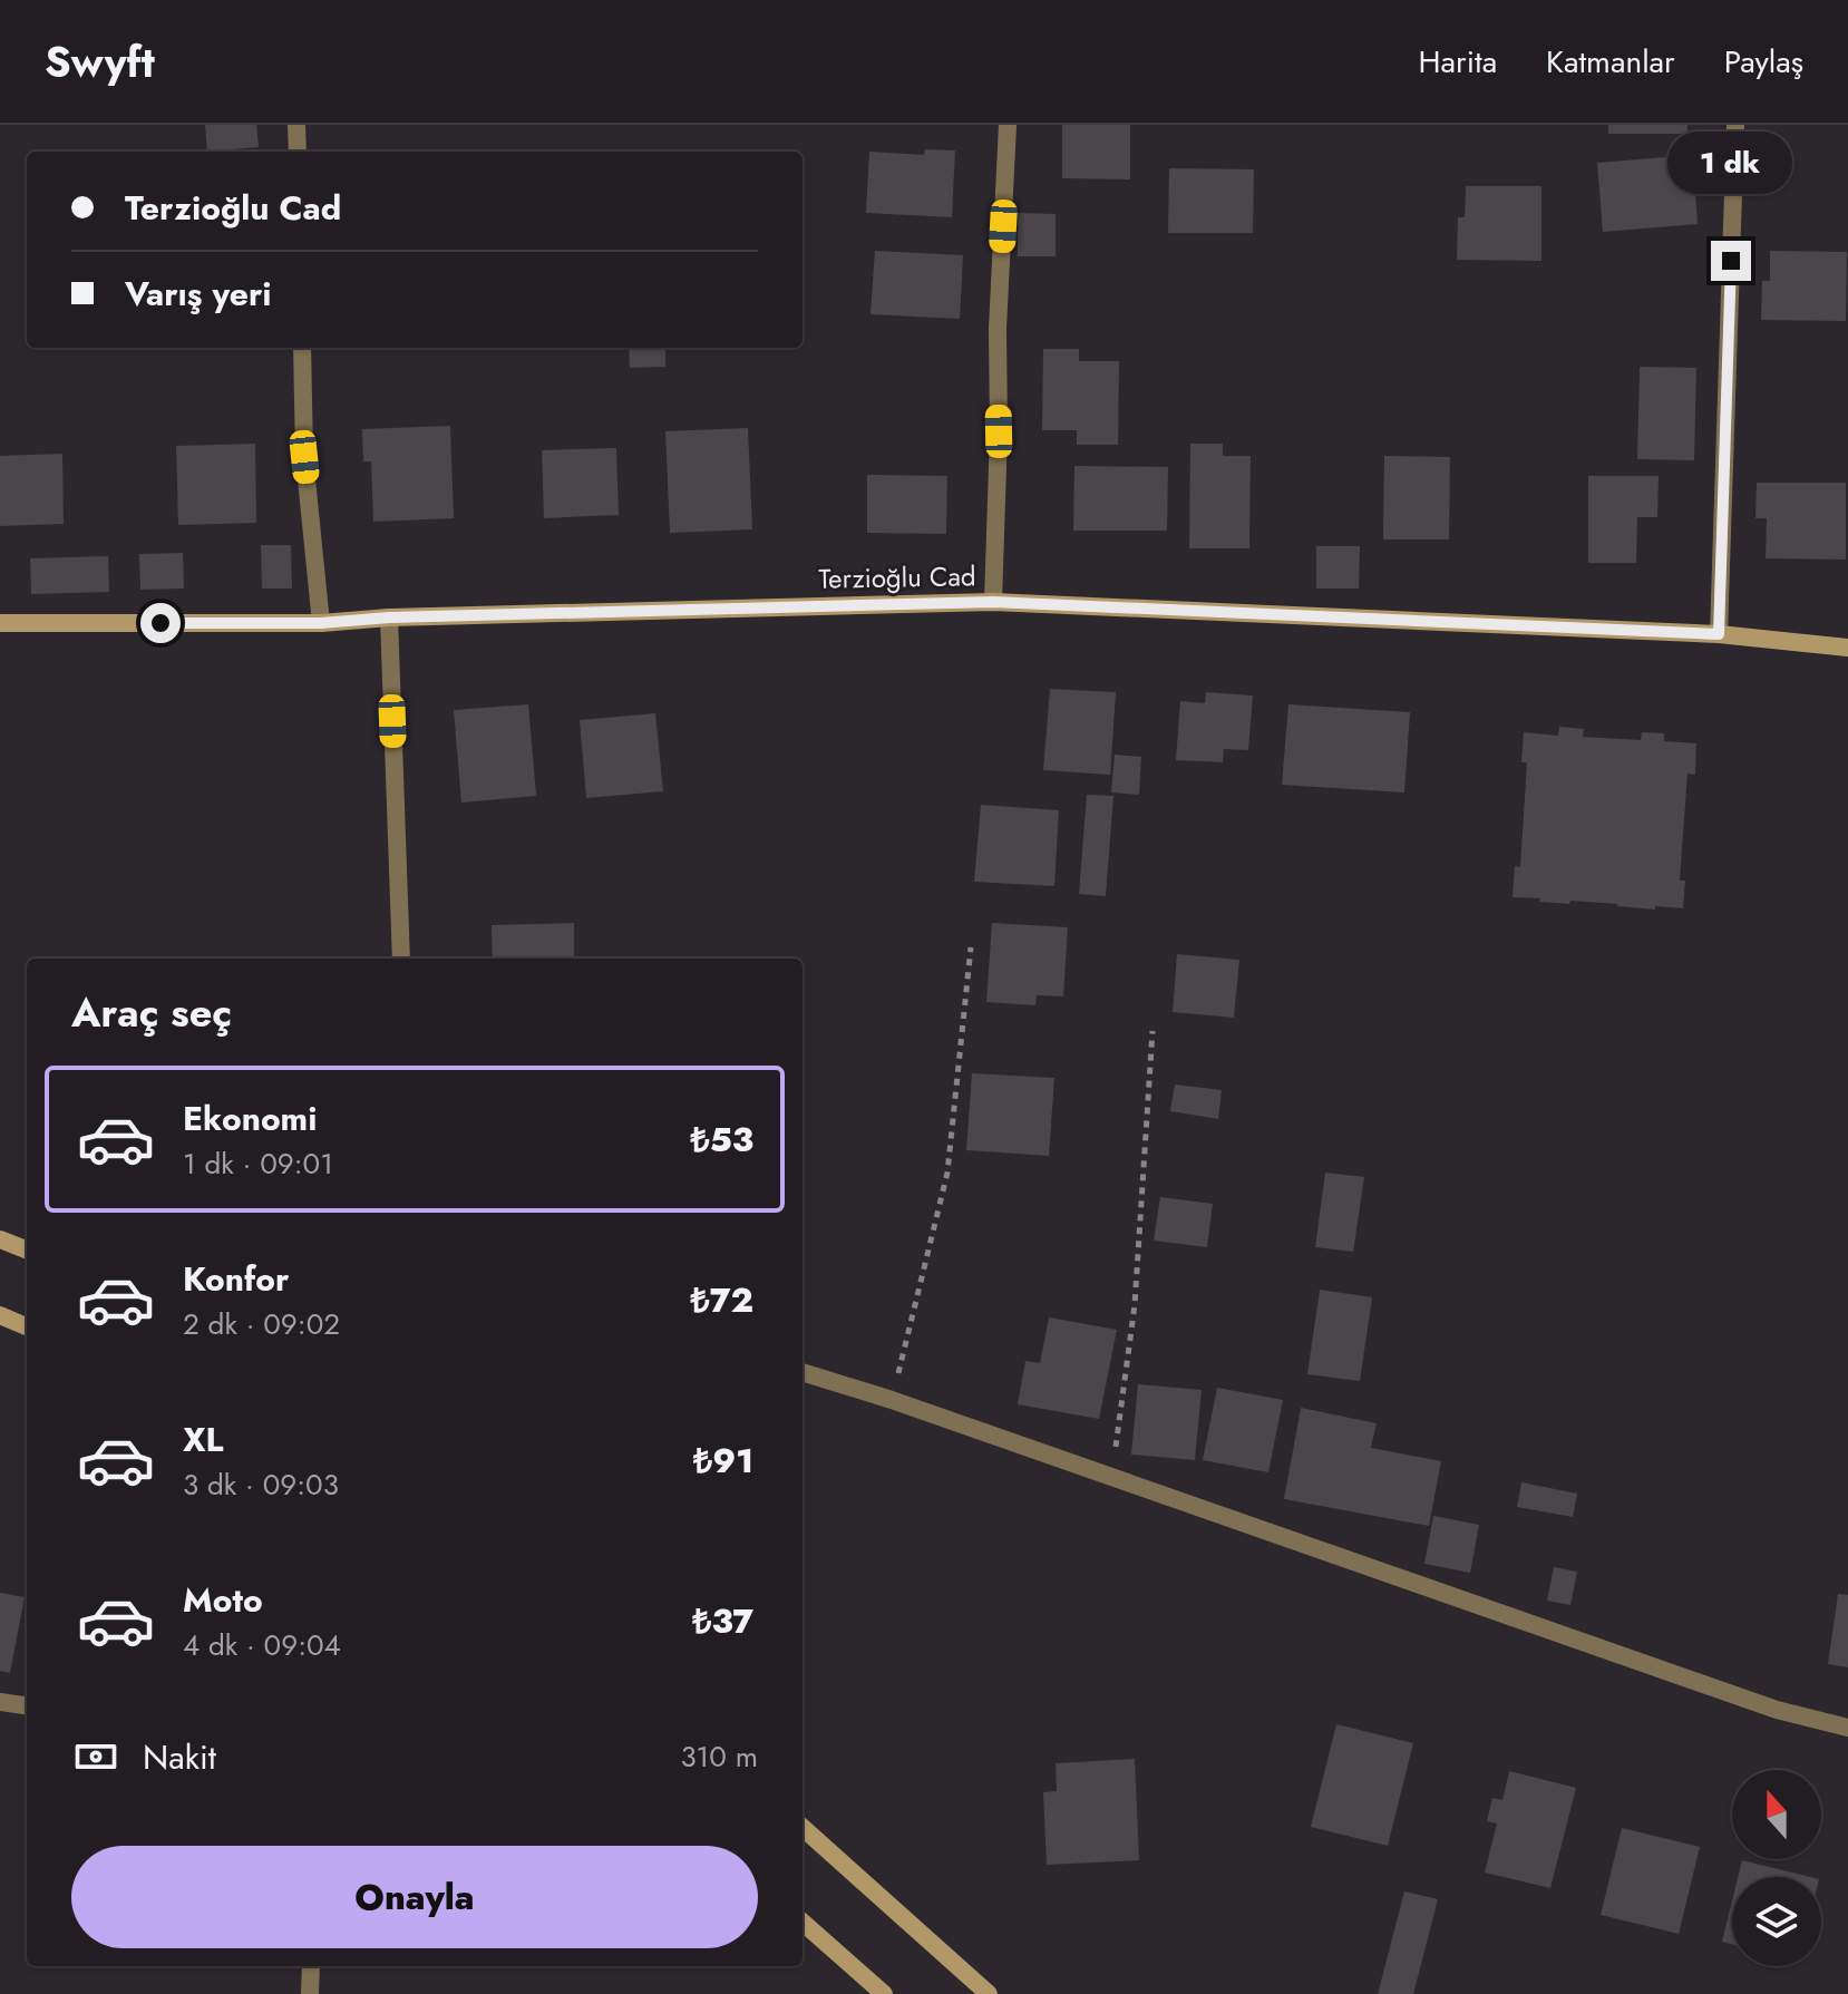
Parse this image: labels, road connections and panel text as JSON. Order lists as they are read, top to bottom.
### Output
{
  "streets": {
    "street": ["Terzioğlu Cad"]
  },
  "north": "top",
  "page": {
    "header": "Swyft",
    "nav": ["Harita", "Katmanlar", "Paylaş"],
    "bubble": "1 dk",
    "banner": ["Terzioğlu Cad", "Varış yeri"],
    "heading": "Araç seç",
    "list": [
      {
        "name": "Ekonomi",
        "note": "1 dk · 09:01",
        "value": "₺53"
      },
      {
        "name": "Konfor",
        "note": "2 dk · 09:02",
        "value": "₺72"
      },
      {
        "name": "XL",
        "note": "3 dk · 09:03",
        "value": "₺91"
      },
      {
        "name": "Moto",
        "note": "4 dk · 09:04",
        "value": "₺37"
      }
    ],
    "pay": ["Nakit", "310 m"],
    "buttons": "Onayla"
  }
}
